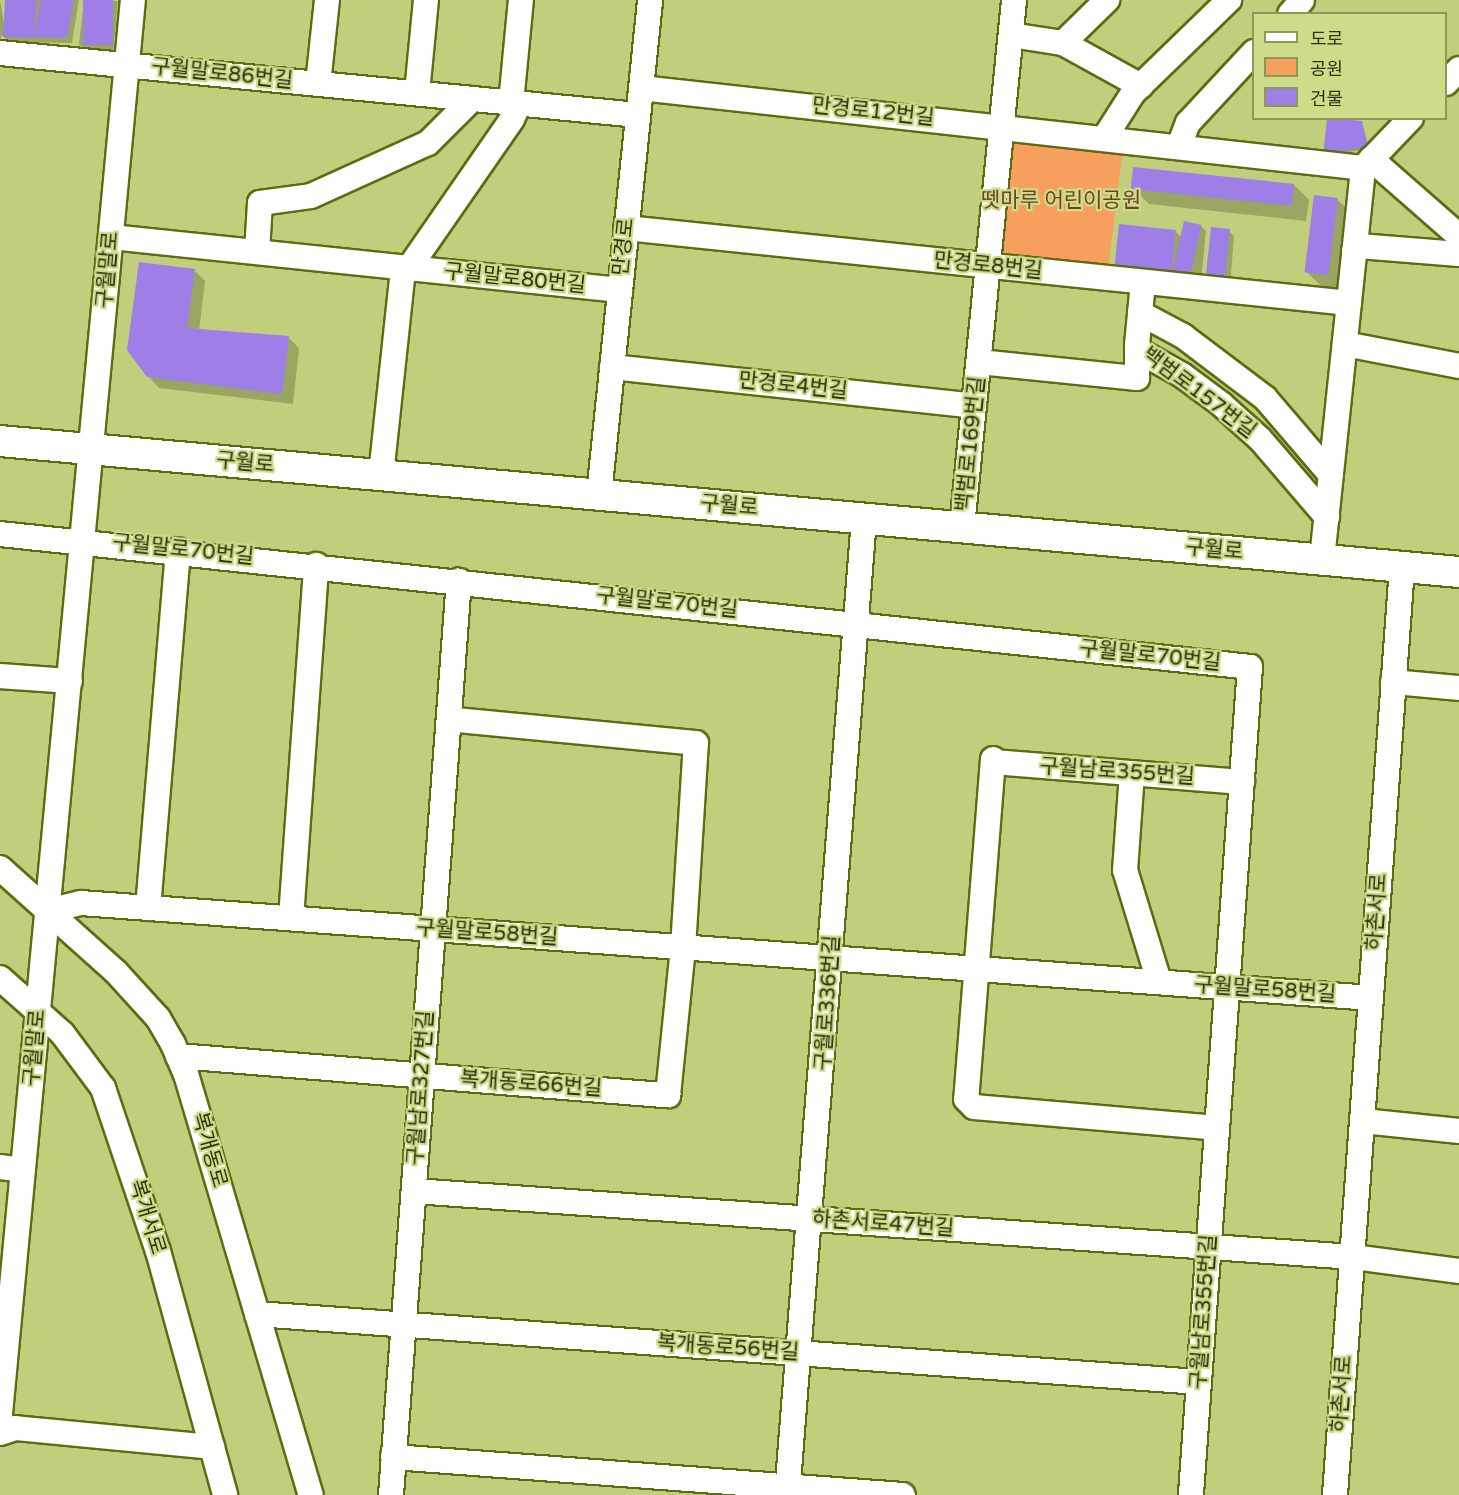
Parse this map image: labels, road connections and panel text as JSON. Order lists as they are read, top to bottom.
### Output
{
  "streets": {
    "main road": ["구월로"],
    "street": [
      "구월말로86번길",
      "만경로12번길",
      "만경로",
      "만경로8번길",
      "구월말로",
      "구월말로80번길",
      "만경로4번길",
      "백범로157번길",
      "백범로169번길",
      "구월말로70번길",
      "구월남로355번길",
      "하촌서로",
      "구월말로58번길",
      "구월로336번길",
      "복개동로66번길",
      "구월남로327번길",
      "복개동로",
      "복개서로",
      "하촌서로47번길",
      "복개동로56번길"
    ]
  },
  "crossings": [
    ["구월말로86번길", "만경로"],
    ["구월말로86번길", "구월말로"],
    ["구월말로86번길", "구월말로80번길"],
    ["만경로12번길", "만경로"],
    ["만경로12번길", "백범로169번길"],
    ["만경로", "만경로8번길"],
    ["만경로", "구월말로80번길"],
    ["만경로", "만경로4번길"],
    ["만경로", "구월로"],
    ["만경로8번길", "백범로157번길"],
    ["만경로8번길", "백범로169번길"],
    ["구월말로", "구월말로80번길"],
    ["구월말로", "구월로"],
    ["구월말로", "구월말로70번길"],
    ["구월말로", "구월말로58번길"],
    ["구월말로", "복개동로"],
    ["구월말로", "복개서로"],
    ["만경로4번길", "백범로169번길"],
    ["백범로157번길", "백범로169번길"],
    ["백범로169번길", "구월로"],
    ["구월로", "하촌서로"],
    ["구월로", "구월로336번길"],
    ["구월말로70번길", "구월남로355번길"],
    ["구월말로70번길", "구월로336번길"],
    ["구월말로70번길", "구월남로327번길"],
    ["구월남로355번길", "구월말로58번길"],
    ["구월남로355번길", "하촌서로47번길"],
    ["구월남로355번길", "복개동로56번길"],
    ["하촌서로", "구월말로58번길"],
    ["하촌서로", "하촌서로47번길"],
    ["구월말로58번길", "구월로336번길"],
    ["구월말로58번길", "복개동로66번길"],
    ["구월말로58번길", "구월남로327번길"],
    ["구월말로58번길", "복개동로"],
    ["구월로336번길", "하촌서로47번길"],
    ["구월로336번길", "복개동로56번길"],
    ["복개동로66번길", "구월남로327번길"],
    ["복개동로66번길", "복개동로"],
    ["구월남로327번길", "하촌서로47번길"],
    ["구월남로327번길", "복개동로56번길"],
    ["복개동로", "복개동로56번길"]
  ],
  "parks": ["뗏마루 어린이공원"],
  "legend": ["도로", "공원", "건물"]
}
